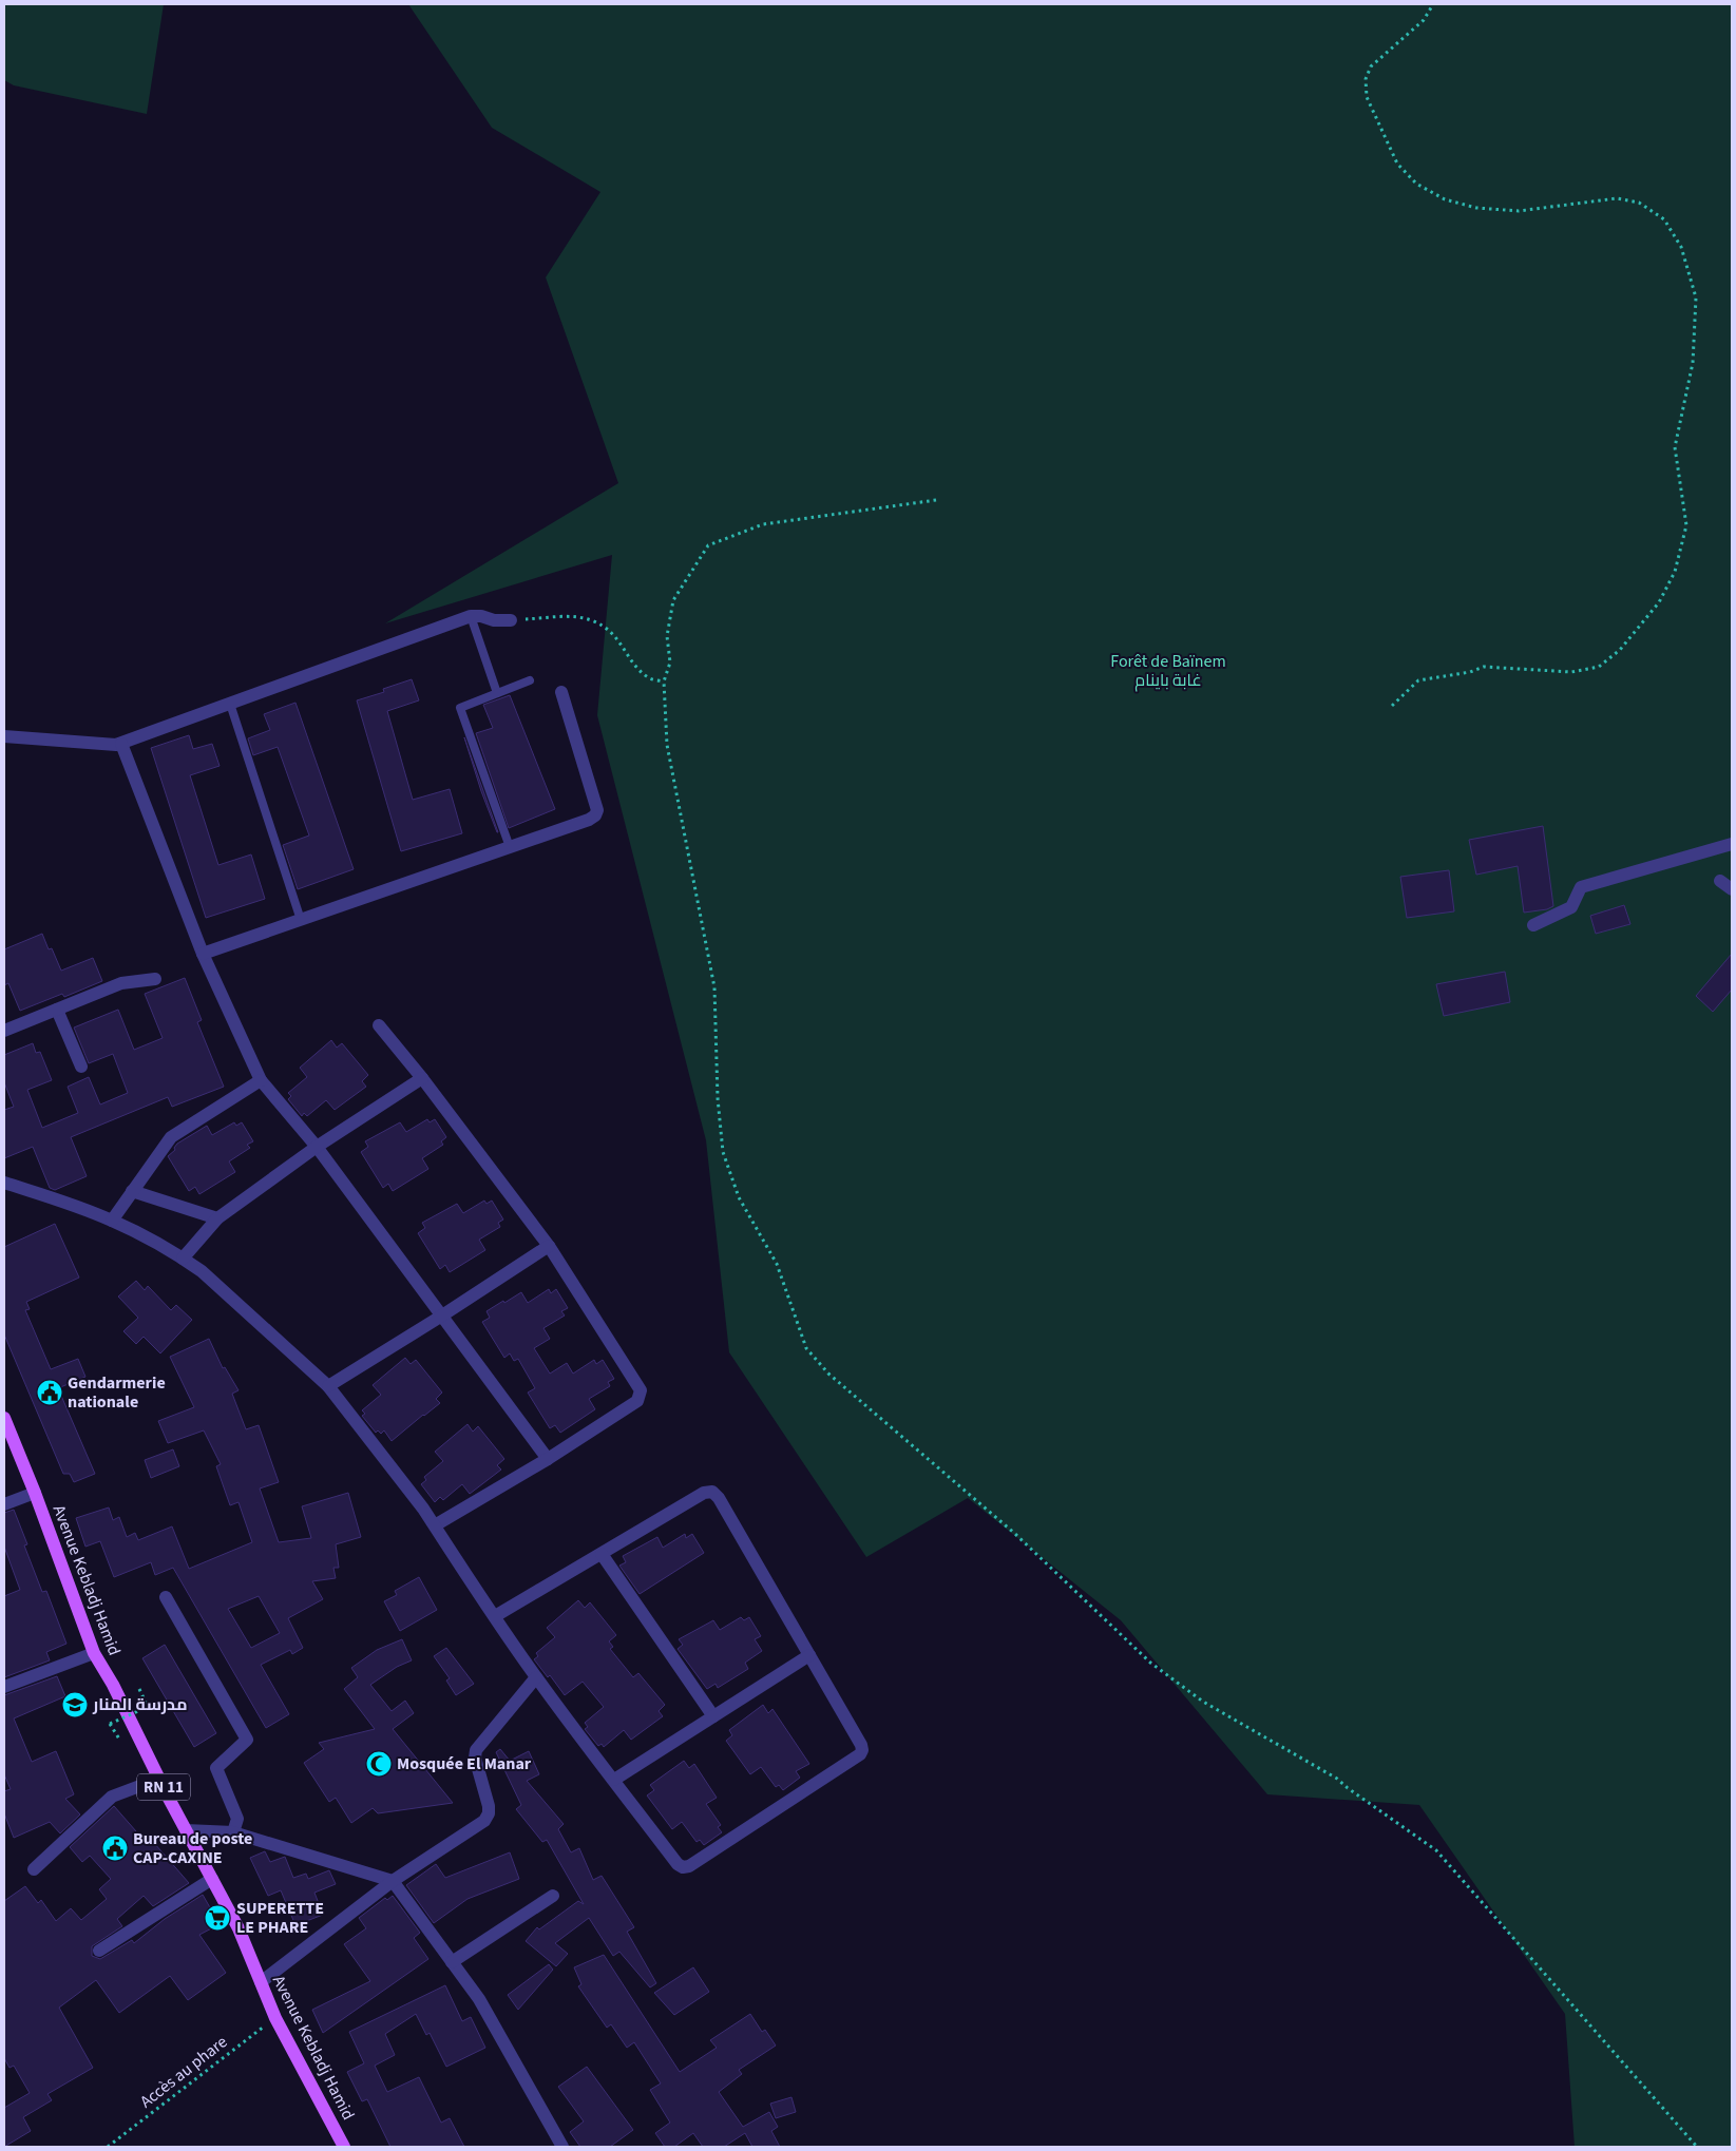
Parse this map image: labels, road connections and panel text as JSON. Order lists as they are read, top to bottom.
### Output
{
  "streets": {
    "main road": ["Avenue Kebladj Hamid", "RN 11"],
    "path": ["Accès au phare"]
  },
  "crossings": [
    ["Avenue Kebladj Hamid", "Accès au phare"]
  ],
  "parks": ["Forêt de Baïnem غابة باينام"],
  "places": {
    "public building": ["Gendarmerie nationale", "Bureau de poste CAP-CAXINE"],
    "school or university": ["مدرسة المنار"],
    "mosque": ["Mosquée El Manar"],
    "supermarket": ["SUPERETTE LE PHARE"]
  }
}
